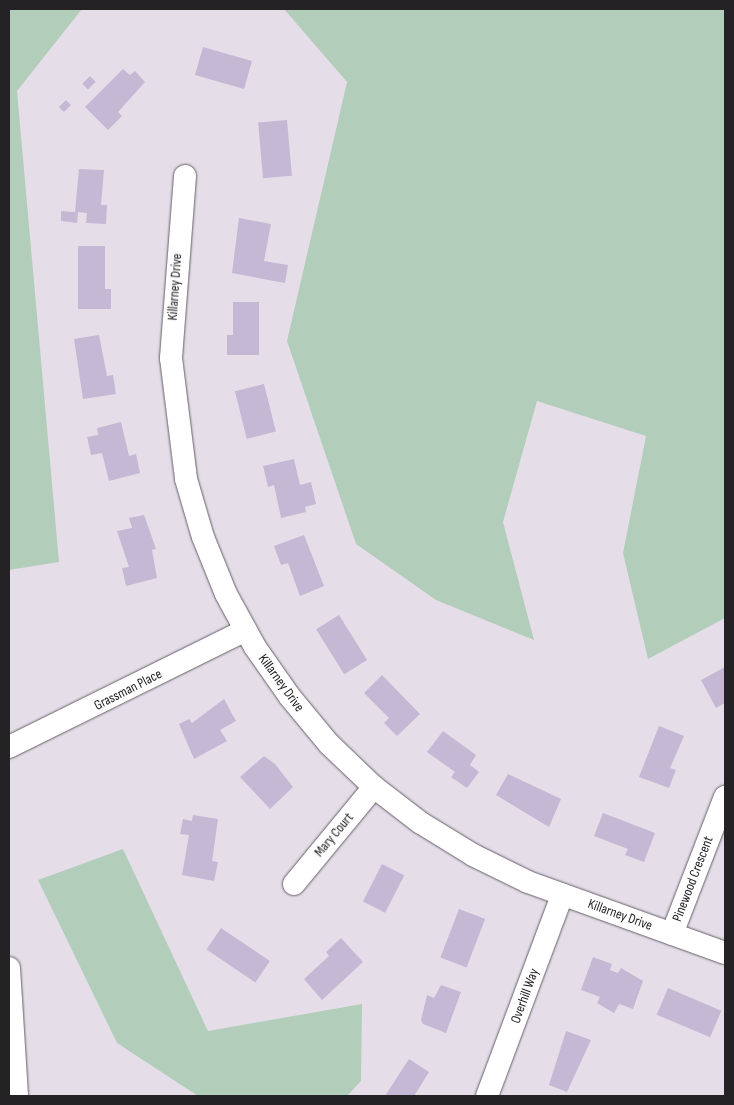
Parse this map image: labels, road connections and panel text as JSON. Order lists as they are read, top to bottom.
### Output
{
  "streets": {
    "street": [
      "Killarney Drive",
      "Grassman Place",
      "Mary Court",
      "Pinewood Crescent",
      "Overhill Way"
    ]
  },
  "crossings": [
    ["Killarney Drive", "Grassman Place"],
    ["Killarney Drive", "Mary Court"],
    ["Killarney Drive", "Pinewood Crescent"],
    ["Killarney Drive", "Overhill Way"]
  ]
}
